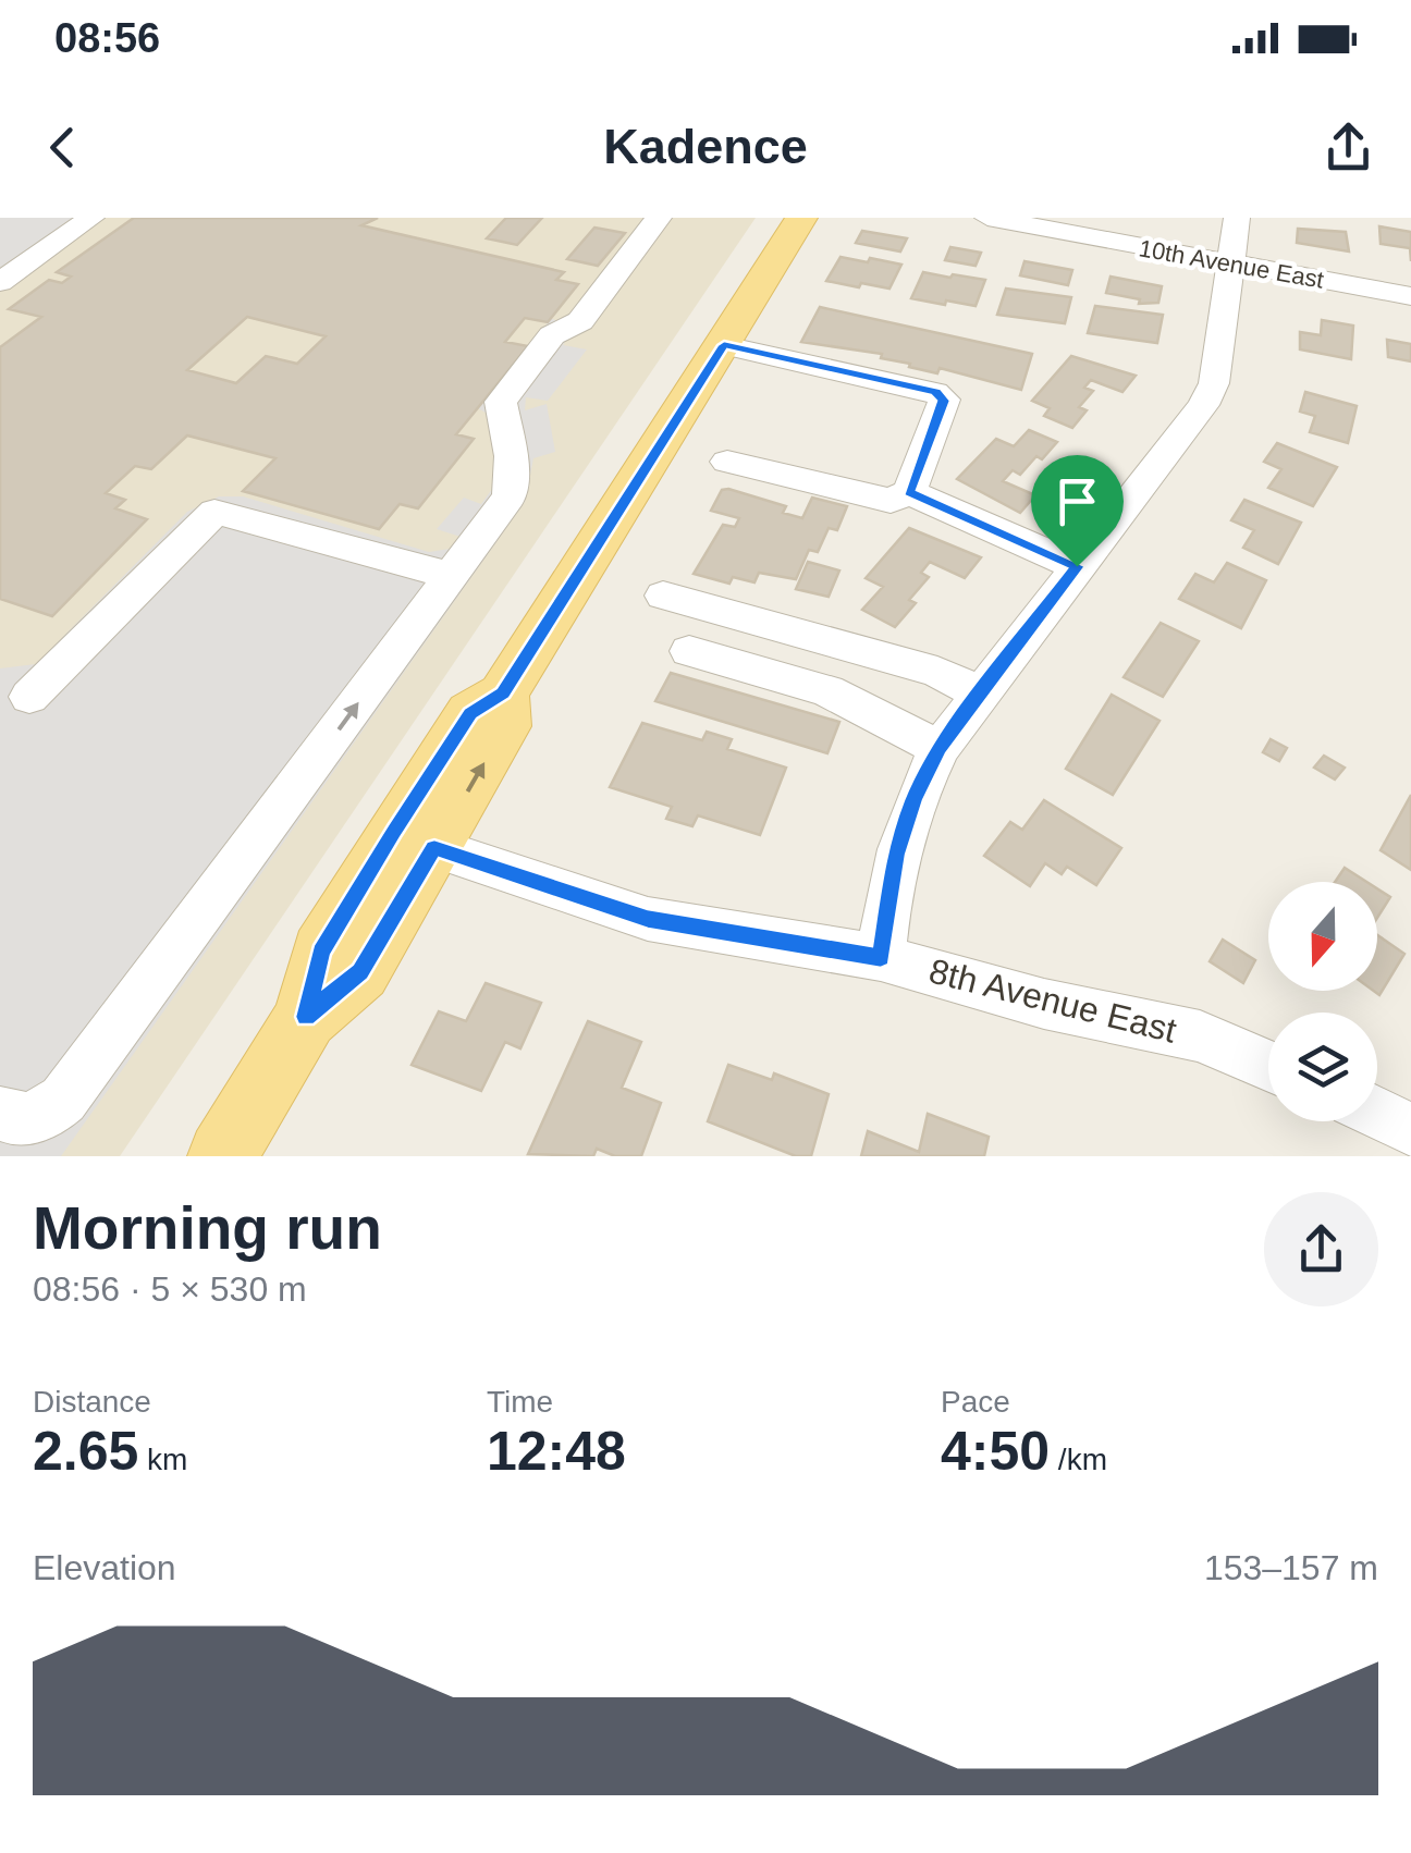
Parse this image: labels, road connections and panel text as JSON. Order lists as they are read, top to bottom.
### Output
{
  "streets": {
    "street": ["10th Avenue East", "8th Avenue East"]
  },
  "north": "bottom",
  "page": {
    "status": "08:56",
    "header": "Kadence",
    "heading": ["Morning run", "08:56 · 5 × 530 m"],
    "stats": [
      ["Distance", "2.65 km"],
      ["Time", "12:48"],
      ["Pace", "4:50 /km"]
    ],
    "chart": ["Elevation", "153–157 m"]
  }
}
